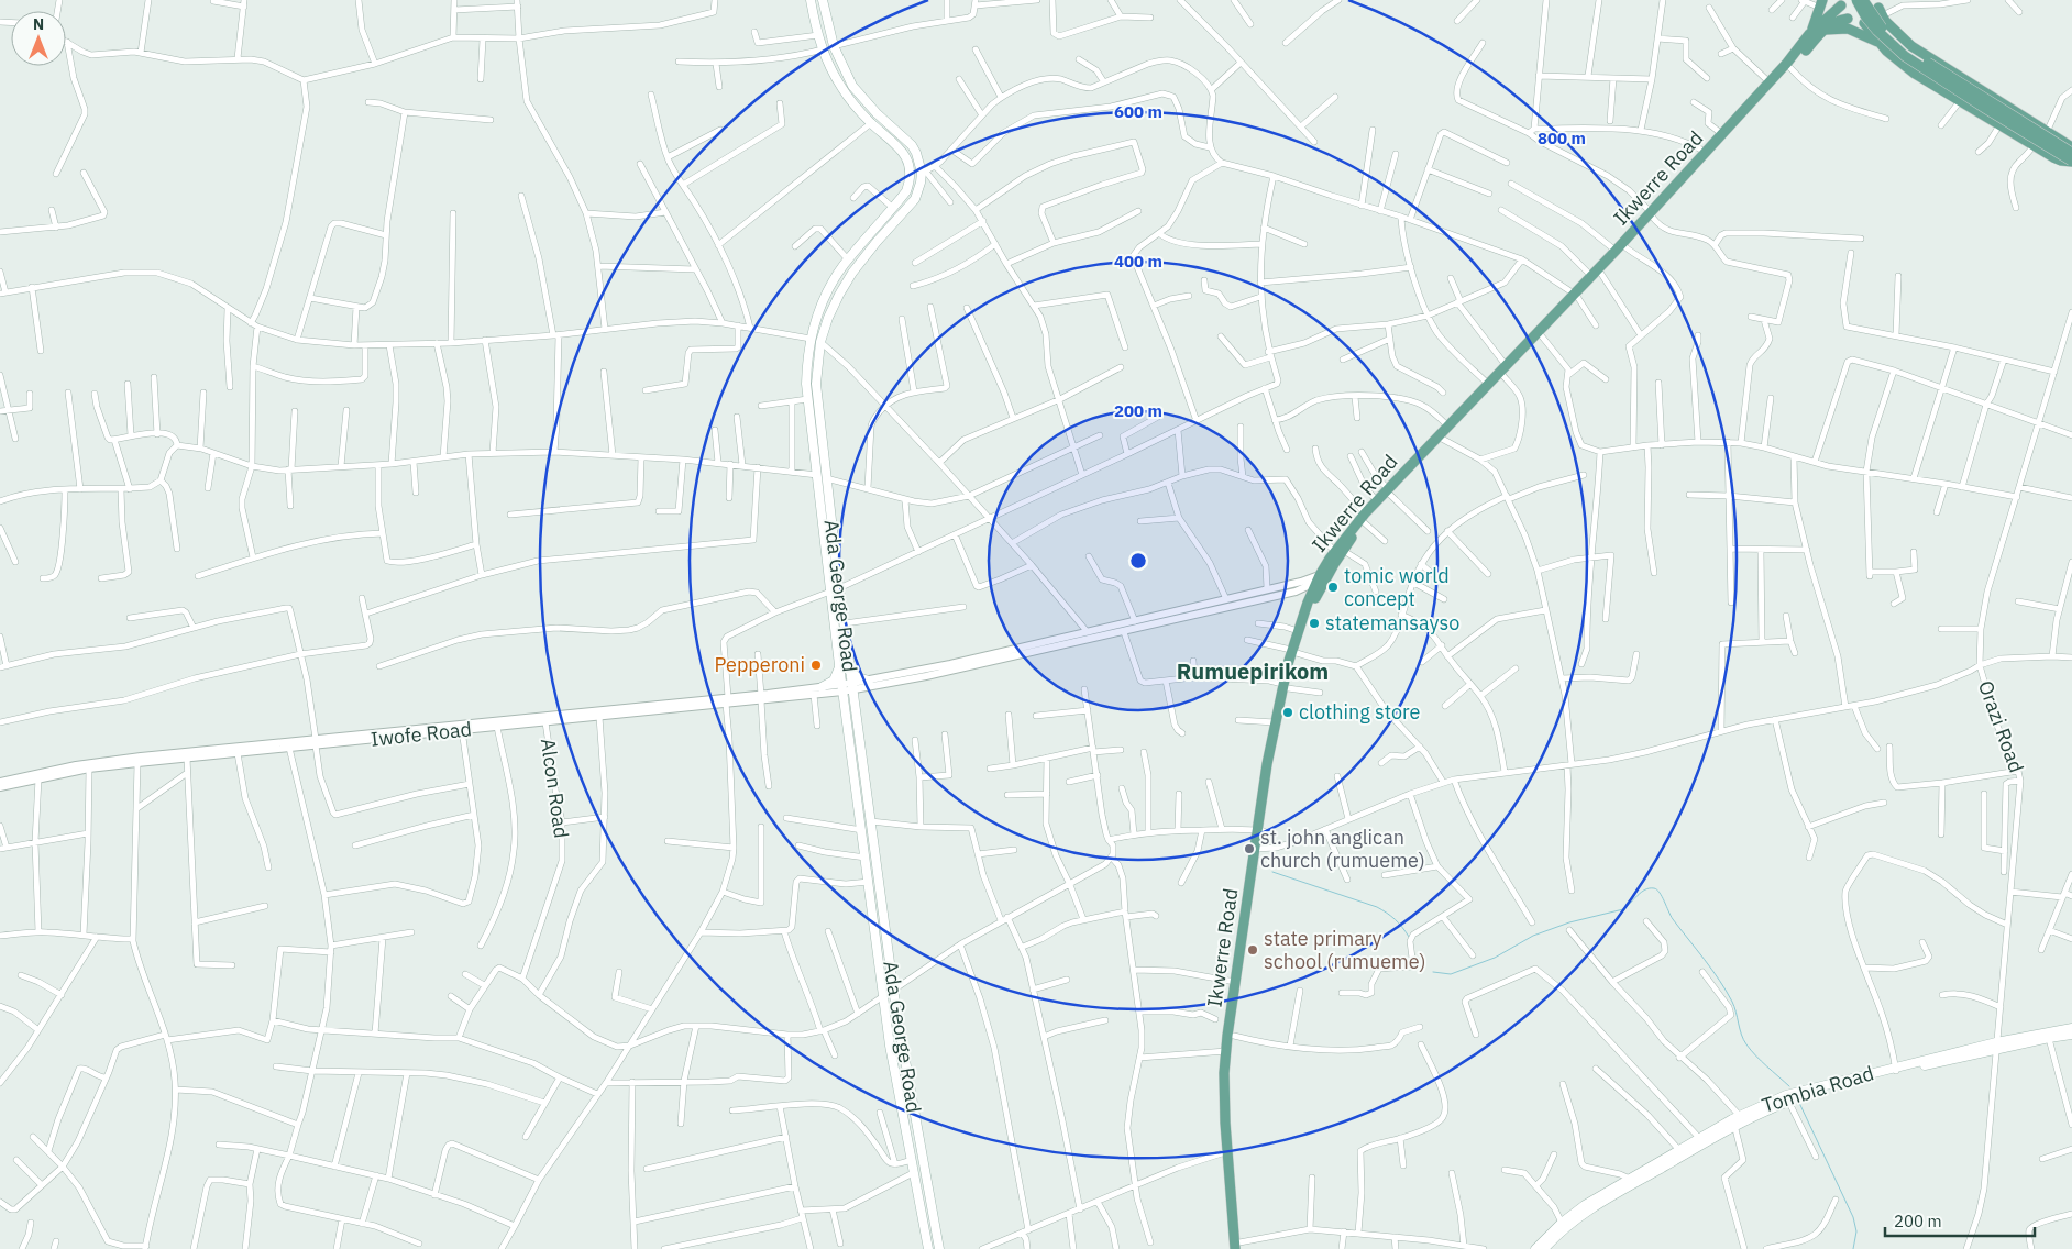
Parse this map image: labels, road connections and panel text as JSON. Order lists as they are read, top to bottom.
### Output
{
  "streets": {
    "main road": ["Ikwerre Road", "Ada George Road", "Tombia Road"],
    "street": ["Orazi Road", "Iwofe Road", "Alcon Road"]
  },
  "crossings": [
    ["Ada George Road", "Iwofe Road"],
    ["Orazi Road", "Tombia Road"],
    ["Iwofe Road", "Alcon Road"]
  ],
  "districts": ["Rumuepirikom"],
  "places": [
    "tomic world concept",
    "statemansayso",
    "Pepperoni",
    "clothing store",
    "st. john anglican church (rumueme)",
    "state primary school (rumueme)"
  ],
  "scale_bar": "200 m",
  "north": "top",
  "rings": [
    "600 m",
    "800 m",
    "400 m",
    "200 m"
  ]
}
